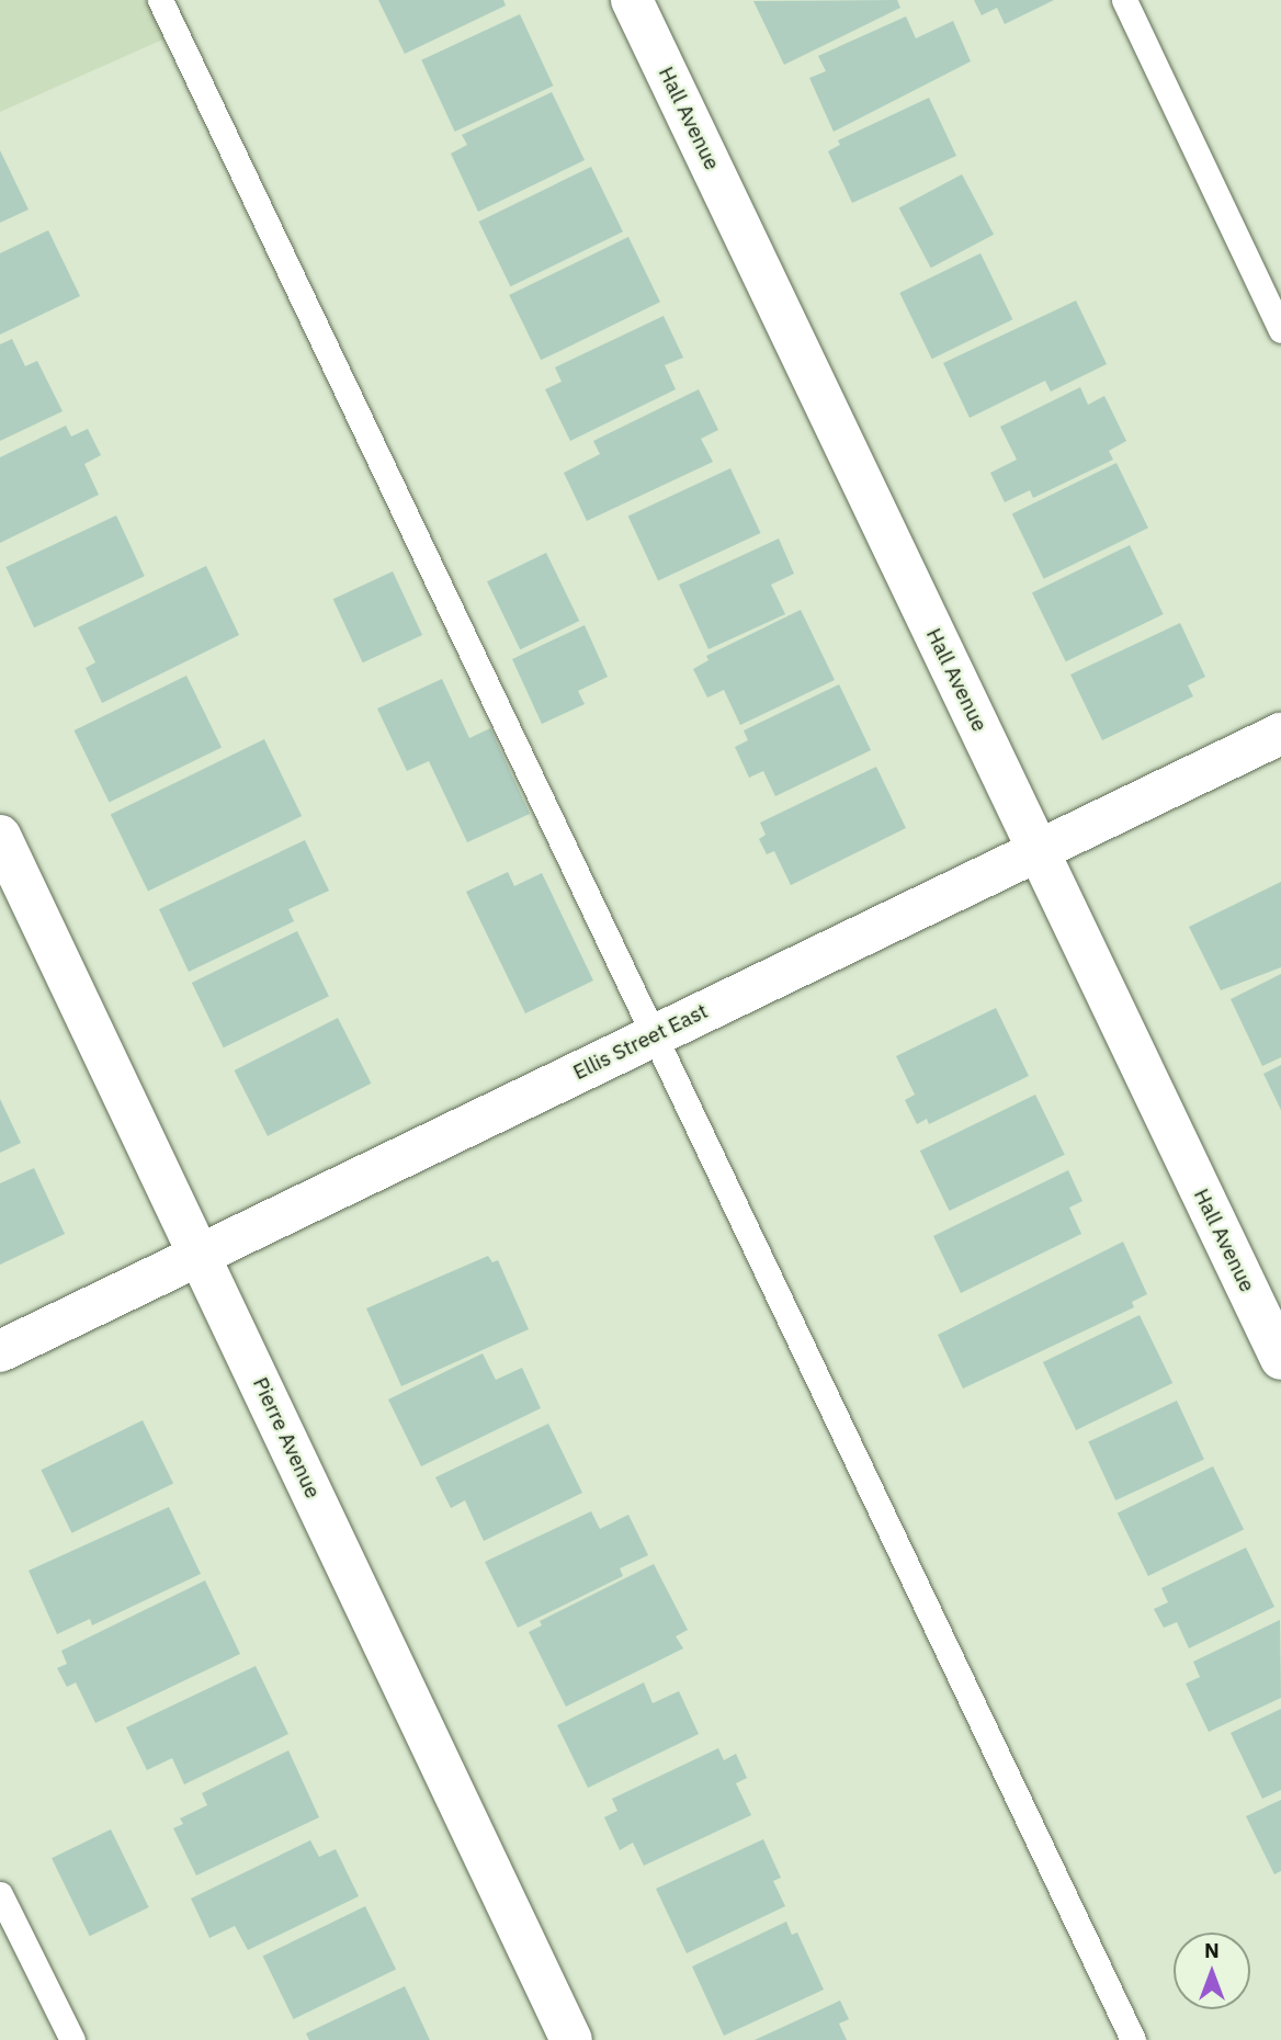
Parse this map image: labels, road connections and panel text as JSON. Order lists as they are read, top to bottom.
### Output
{
  "streets": {
    "street": ["Hall Avenue", "Ellis Street East", "Pierre Avenue"]
  },
  "crossings": [
    ["Hall Avenue", "Ellis Street East"],
    ["Ellis Street East", "Pierre Avenue"]
  ],
  "north": "top"
}
